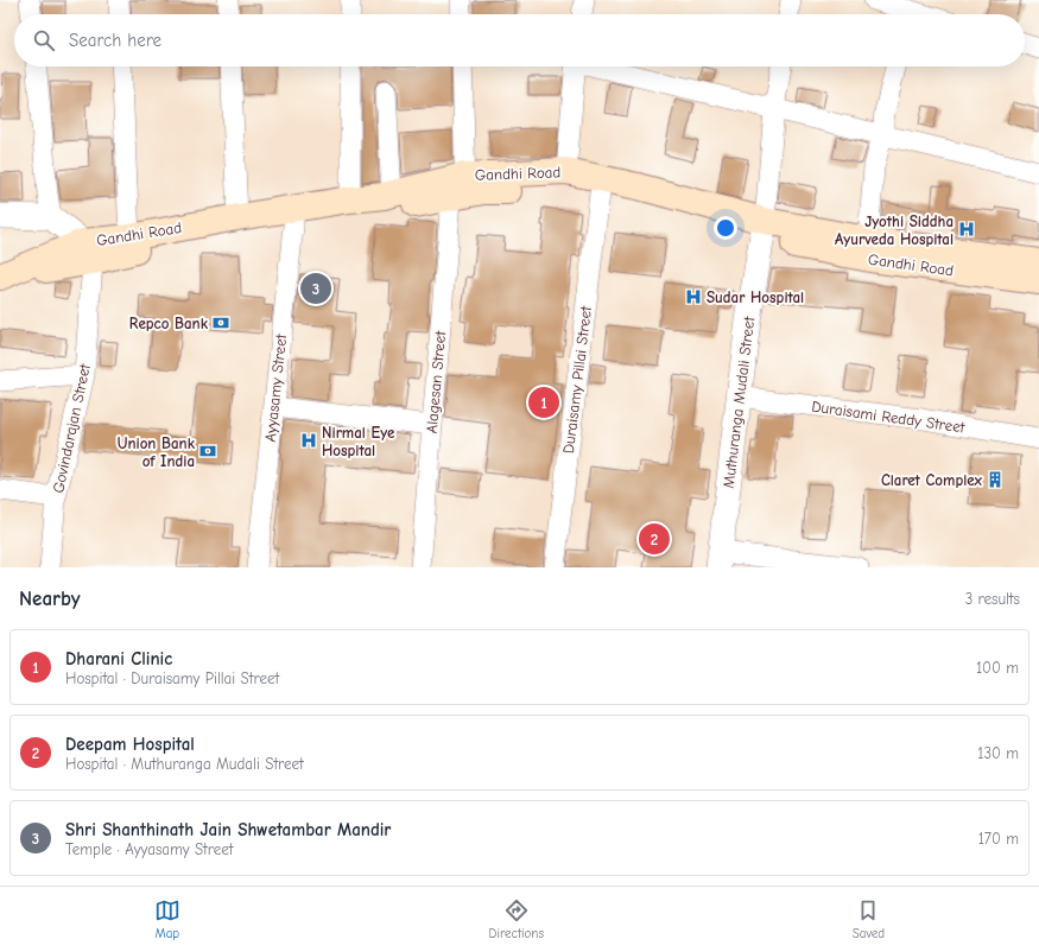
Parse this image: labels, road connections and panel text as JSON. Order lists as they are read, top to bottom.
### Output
{
  "streets": {
    "main road": ["Gandhi Road"],
    "street": [
      "Duraisamy Pillai Street",
      "Alagesan Street",
      "Ayyasamy Street",
      "Muthuranga Mudali Street",
      "Duraisami Reddy Street",
      "Govindarajan Street"
    ]
  },
  "crossings": [
    ["Gandhi Road", "Duraisamy Pillai Street"],
    ["Gandhi Road", "Alagesan Street"],
    ["Gandhi Road", "Ayyasamy Street"],
    ["Gandhi Road", "Muthuranga Mudali Street"],
    ["Gandhi Road", "Govindarajan Street"],
    ["Muthuranga Mudali Street", "Duraisami Reddy Street"]
  ],
  "places": {
    "hospital": ["Jyothi Siddha Ayurveda Hospital", "Sudar Hospital", "Nirmal Eye Hospital"],
    "bank": ["Repco Bank", "Union Bank of India"],
    "building": ["Claret Complex"]
  },
  "page": {
    "search": "Search here",
    "pins": ["3", "1", "2"],
    "heading": ["Nearby", "3 results"],
    "list": [
      {
        "mark": "1",
        "name": "Dharani Clinic",
        "note": "Hospital · Duraisamy Pillai Street",
        "value": "100 m"
      },
      {
        "mark": "2",
        "name": "Deepam Hospital",
        "note": "Hospital · Muthuranga Mudali Street",
        "value": "130 m"
      },
      {
        "mark": "3",
        "name": "Shri Shanthinath Jain Shwetambar Mandir",
        "note": "Temple · Ayyasamy Street",
        "value": "170 m"
      }
    ],
    "nav": ["Map", "Directions", "Saved"]
  }
}
